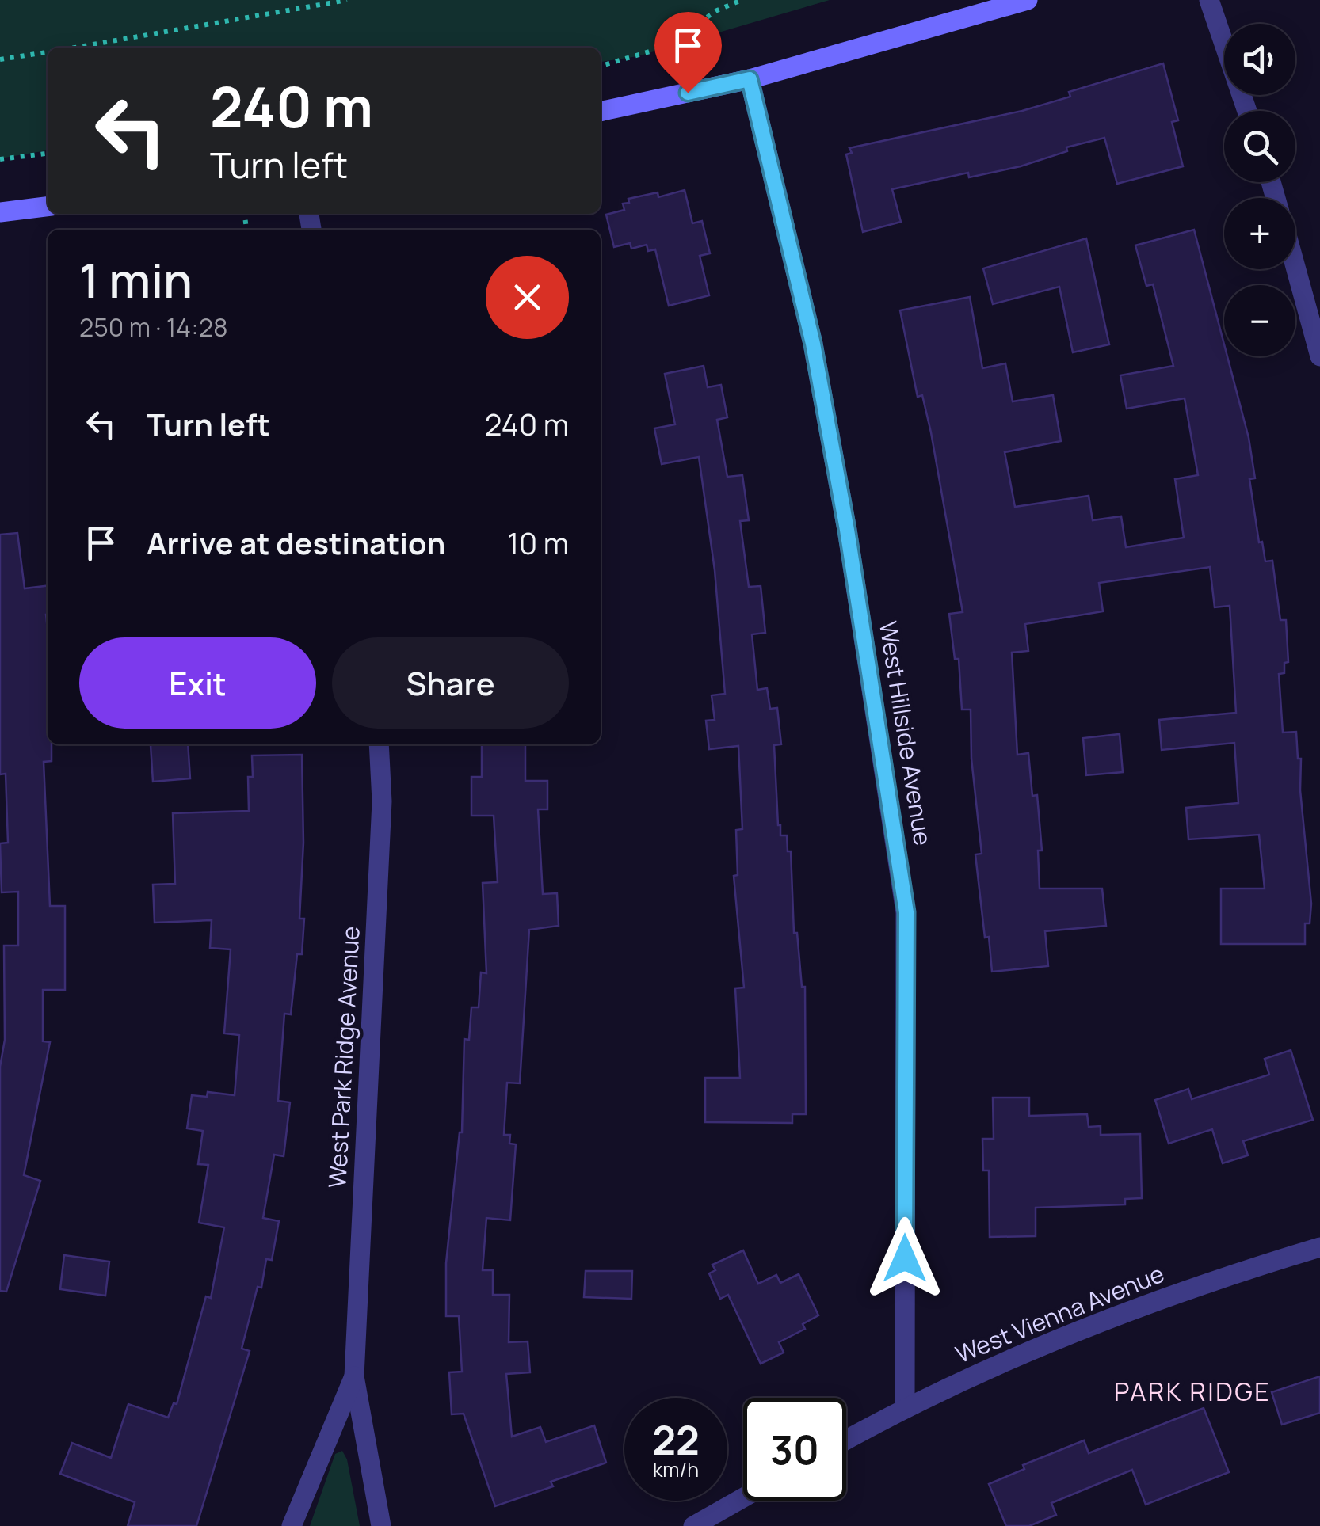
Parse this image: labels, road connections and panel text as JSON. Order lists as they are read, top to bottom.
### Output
{
  "streets": {
    "street": ["West Hillside Avenue", "West Park Ridge Avenue", "West Vienna Avenue"]
  },
  "crossings": [
    ["West Hillside Avenue", "West Vienna Avenue"]
  ],
  "districts": ["PARK RIDGE"],
  "page": {
    "map_buttons": ["+", "−"],
    "turn": ["240 m", "Turn left"],
    "heading": ["1 min", "250 m · 14:28"],
    "list": [
      {
        "name": "Turn left",
        "value": "240 m"
      },
      {
        "name": "Arrive at destination",
        "value": "10 m"
      }
    ],
    "buttons": ["Exit", "Share"],
    "speed": "22 km/h",
    "limit": "30"
  }
}
